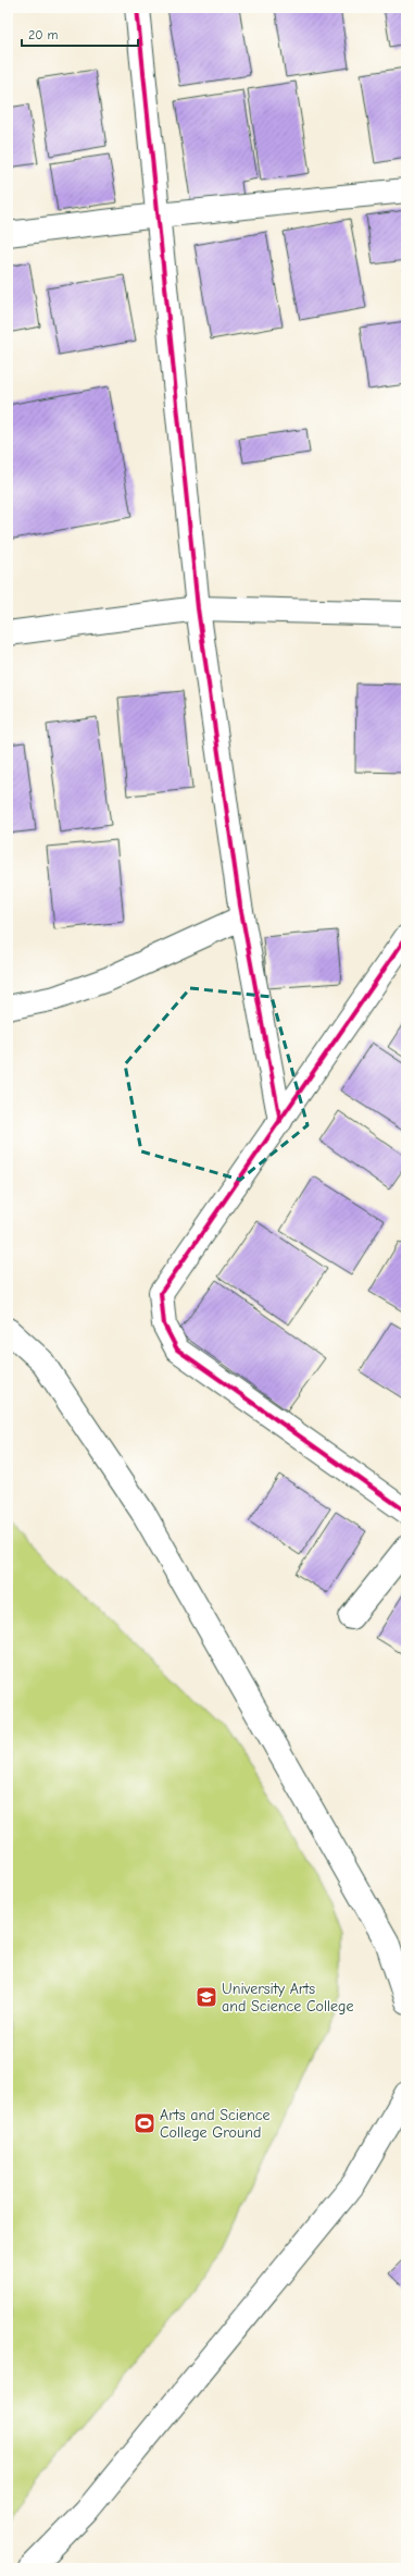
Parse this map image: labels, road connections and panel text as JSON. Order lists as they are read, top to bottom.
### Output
{
  "places": {
    "school or university": ["University Arts and Science College"],
    "sports": ["Arts and Science College Ground"]
  },
  "scale_bar": "20 m"
}
